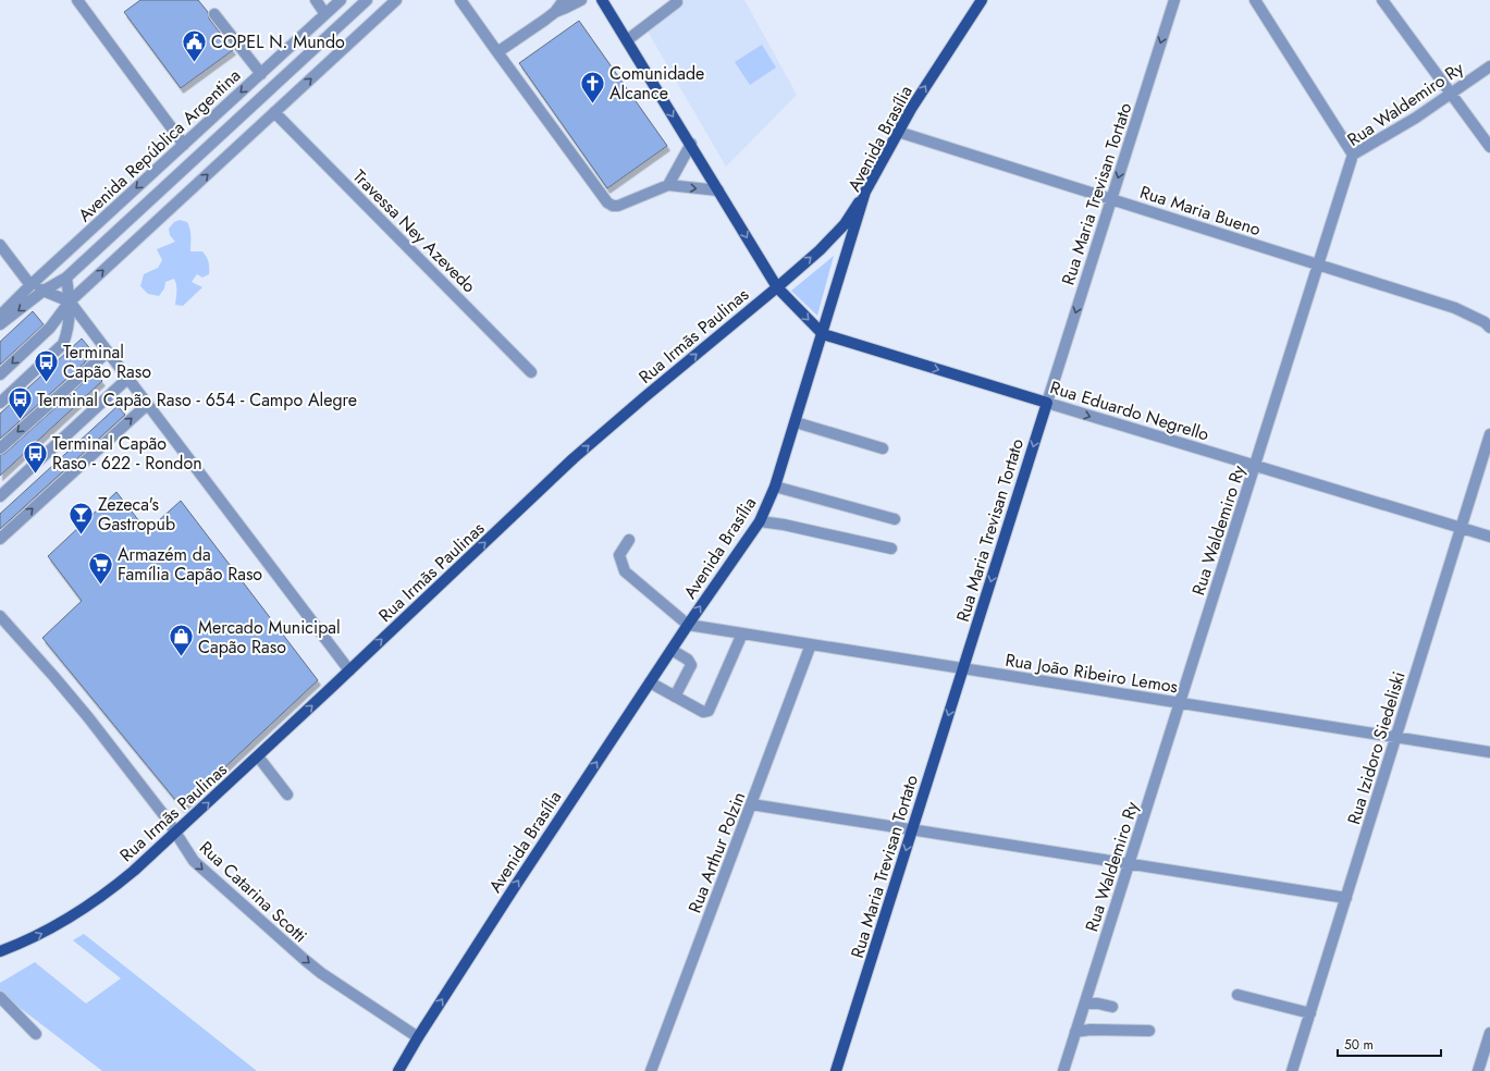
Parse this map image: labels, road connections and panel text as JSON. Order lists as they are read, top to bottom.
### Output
{
  "streets": {
    "main road": [
      "Avenida Brasília",
      "Rua Maria Trevisan Tortato",
      "Rua Irmãs Paulinas",
      "Rua Eduardo Negrello"
    ],
    "street": [
      "Rua Waldemiro Ry",
      "Avenida República Argentina",
      "Rua Maria Bueno",
      "Travessa Ney Azevedo",
      "Rua João Ribeiro Lemos",
      "Rua Izidoro Siedeliski",
      "Rua Arthur Polzin",
      "Rua Catarina Scotti"
    ]
  },
  "crossings": [
    ["Rua Waldemiro Ry", "Rua Maria Bueno"],
    ["Rua Waldemiro Ry", "Rua Eduardo Negrello"],
    ["Rua Waldemiro Ry", "Rua João Ribeiro Lemos"],
    ["Avenida Brasília", "Rua Maria Bueno"],
    ["Avenida Brasília", "Rua Irmãs Paulinas"],
    ["Avenida Brasília", "Rua Eduardo Negrello"],
    ["Avenida Brasília", "Rua João Ribeiro Lemos"],
    ["Avenida Brasília", "Rua Catarina Scotti"],
    ["Rua Maria Trevisan Tortato", "Rua Maria Bueno"],
    ["Rua Maria Trevisan Tortato", "Rua Eduardo Negrello"],
    ["Rua Maria Trevisan Tortato", "Rua João Ribeiro Lemos"],
    ["Rua Irmãs Paulinas", "Rua Eduardo Negrello"],
    ["Rua Irmãs Paulinas", "Rua Catarina Scotti"],
    ["Rua Eduardo Negrello", "Rua Izidoro Siedeliski"],
    ["Rua João Ribeiro Lemos", "Rua Izidoro Siedeliski"],
    ["Rua João Ribeiro Lemos", "Rua Arthur Polzin"]
  ],
  "one_way": [
    "Avenida Brasília",
    "Rua Maria Trevisan Tortato",
    "Rua Irmãs Paulinas",
    "Rua Eduardo Negrello",
    "Rua Catarina Scotti"
  ],
  "places": {
    "public building": ["COPEL N. Mundo"],
    "church": ["Comunidade Alcance"],
    "bus stop": ["Terminal Capão Raso", "Terminal Capão Raso - 654 - Campo Alegre", "Terminal Capão Raso - 622 - Rondon"],
    "bar": ["Zezeca's Gastropub"],
    "supermarket": ["Armazém da Família Capão Raso"],
    "shop": ["Mercado Municipal Capão Raso"]
  },
  "scale_bar": "50 m"
}
